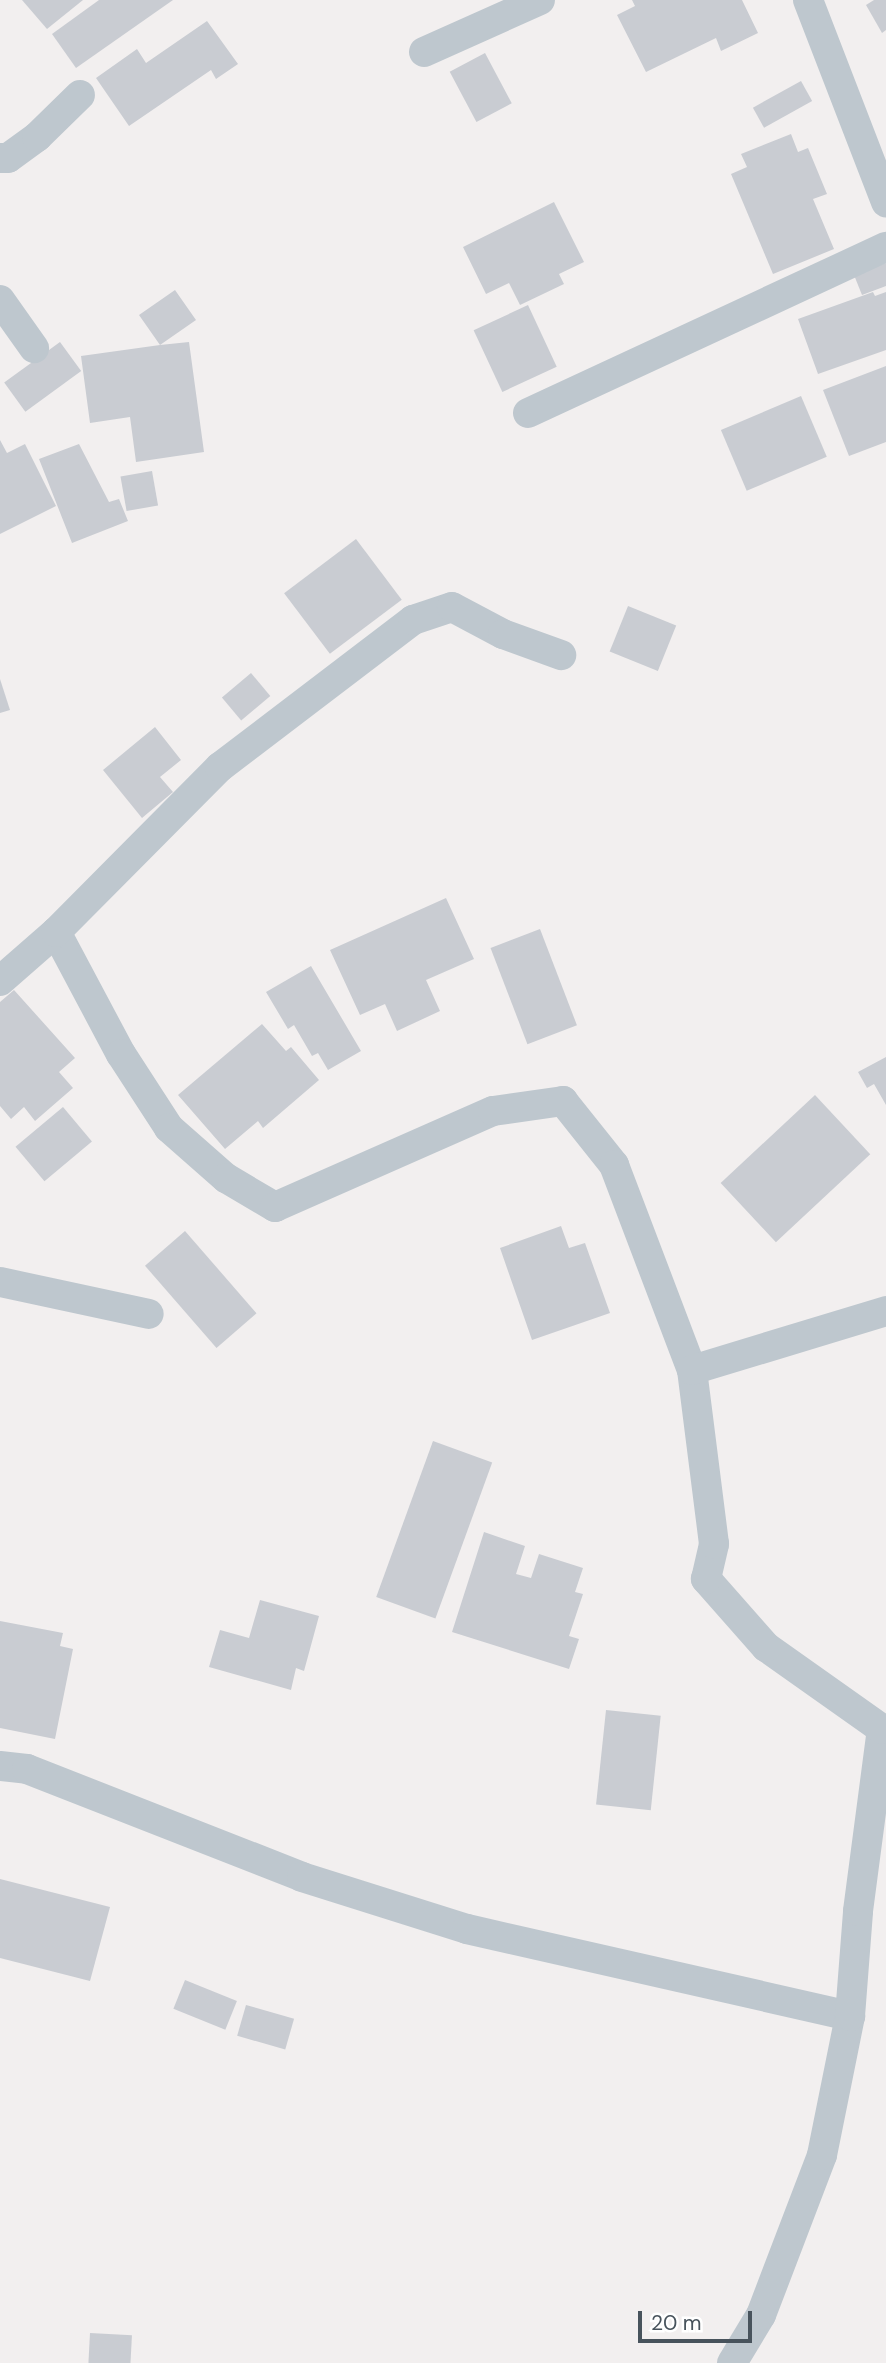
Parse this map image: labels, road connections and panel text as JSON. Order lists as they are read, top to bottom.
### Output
{
  "scale_bar": "20 m"
}
